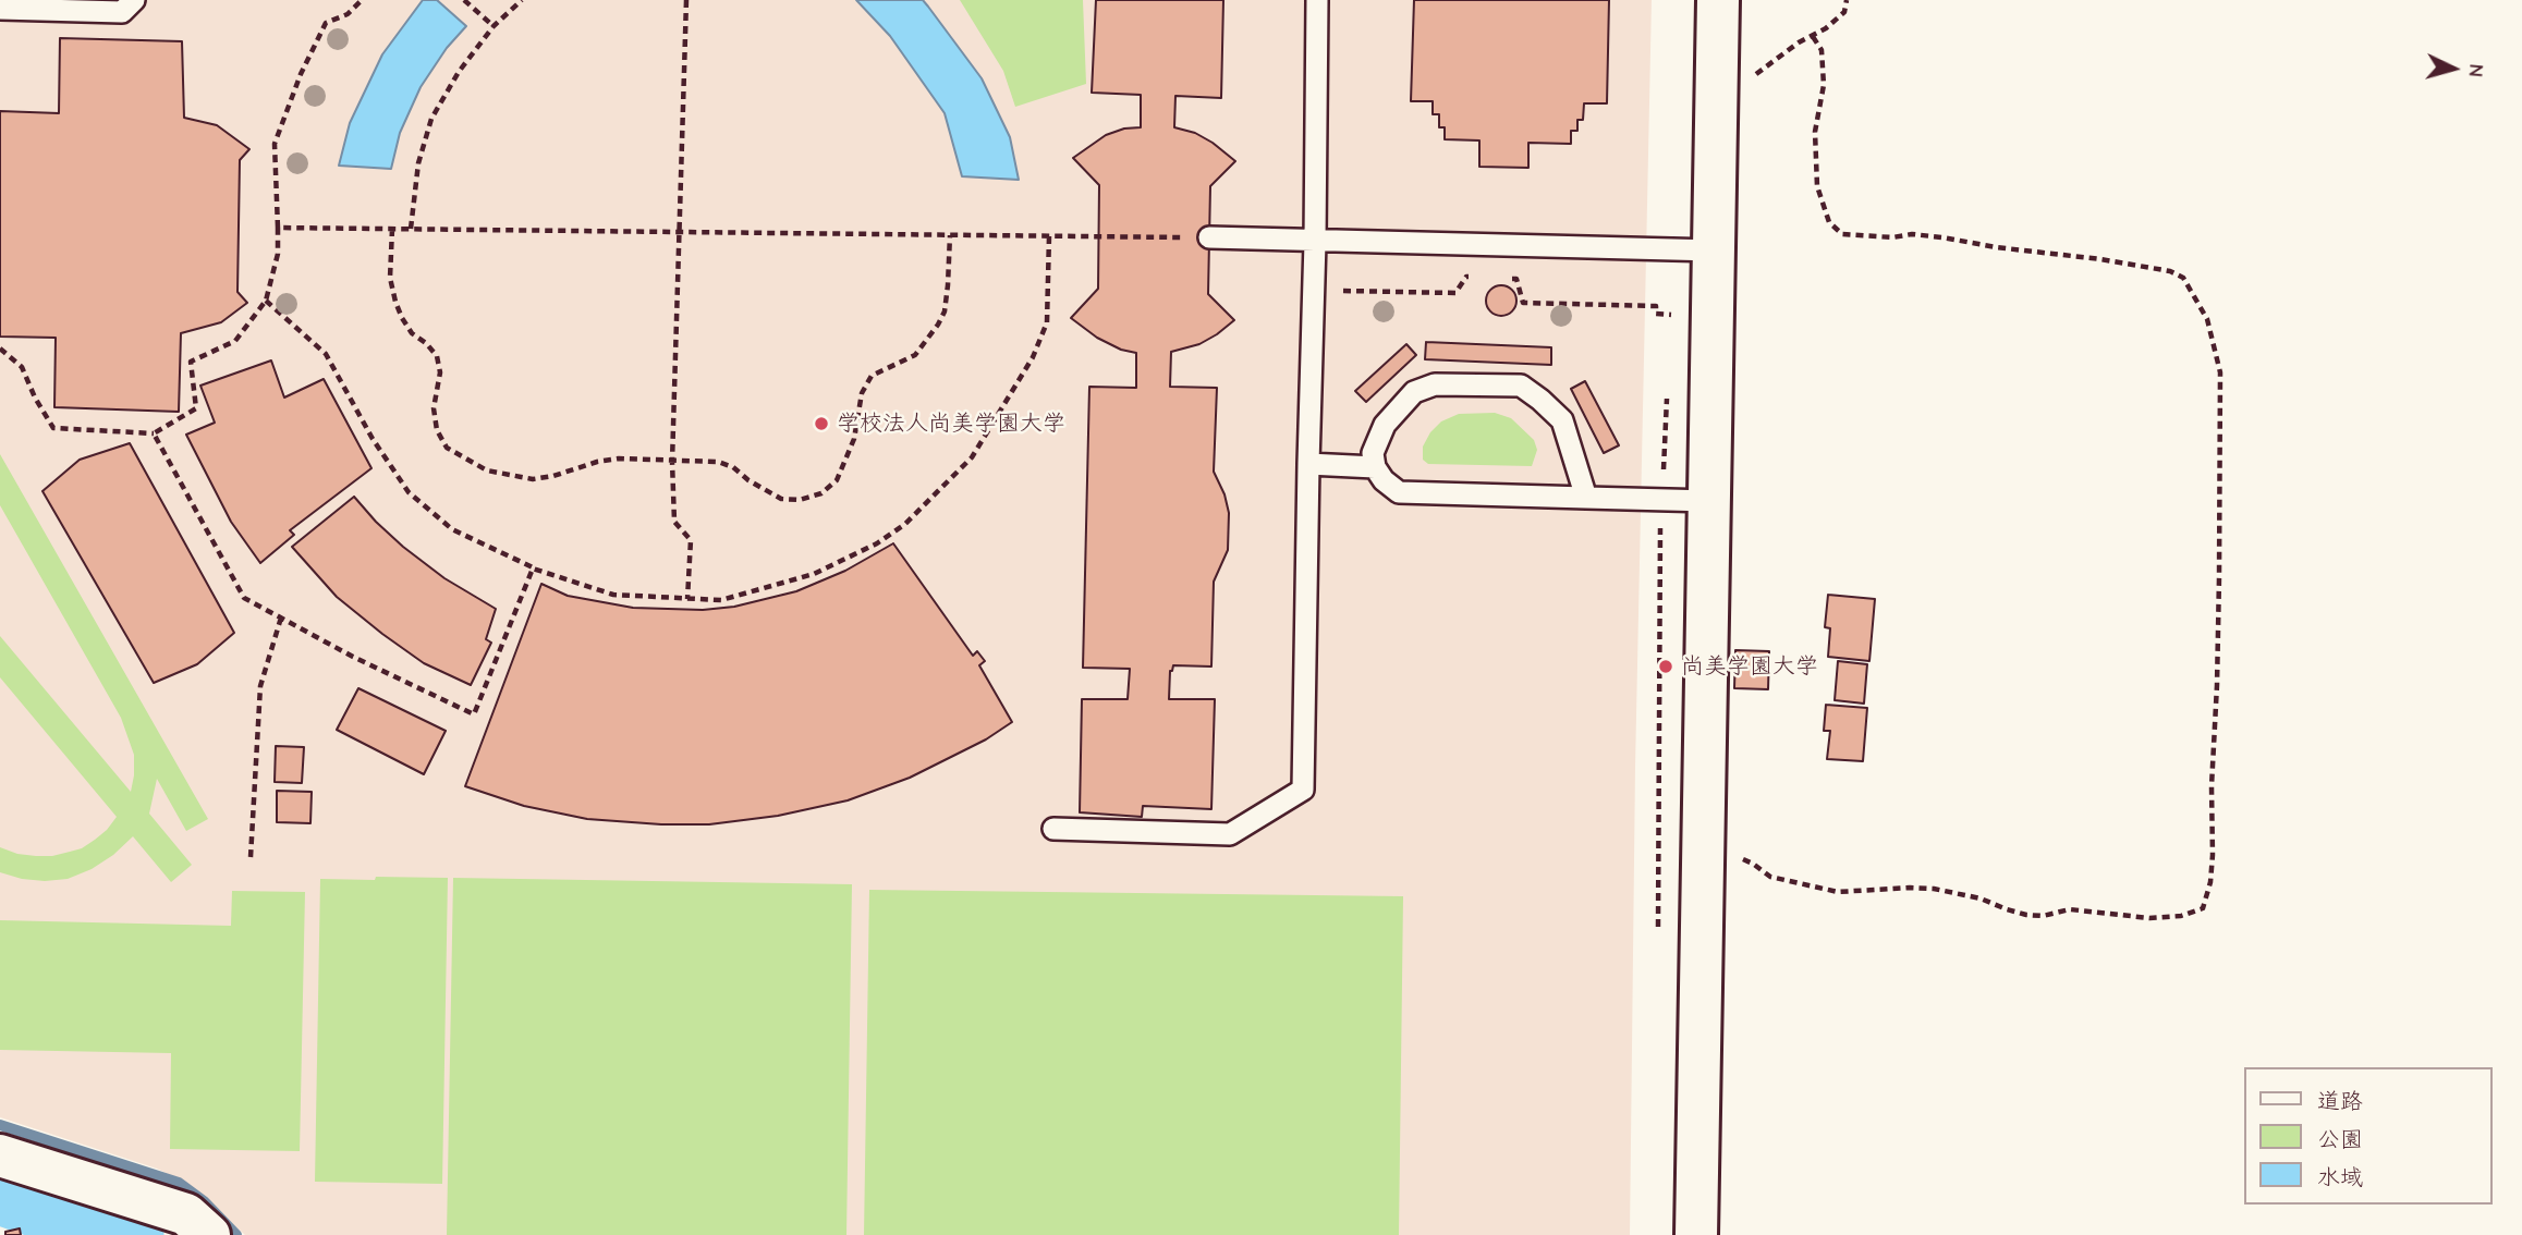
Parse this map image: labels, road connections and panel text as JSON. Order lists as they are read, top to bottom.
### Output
{
  "places": ["学校法人尚美学園大学", "尚美学園大学"],
  "legend": ["道路", "公園", "水域"],
  "north": "right"
}
